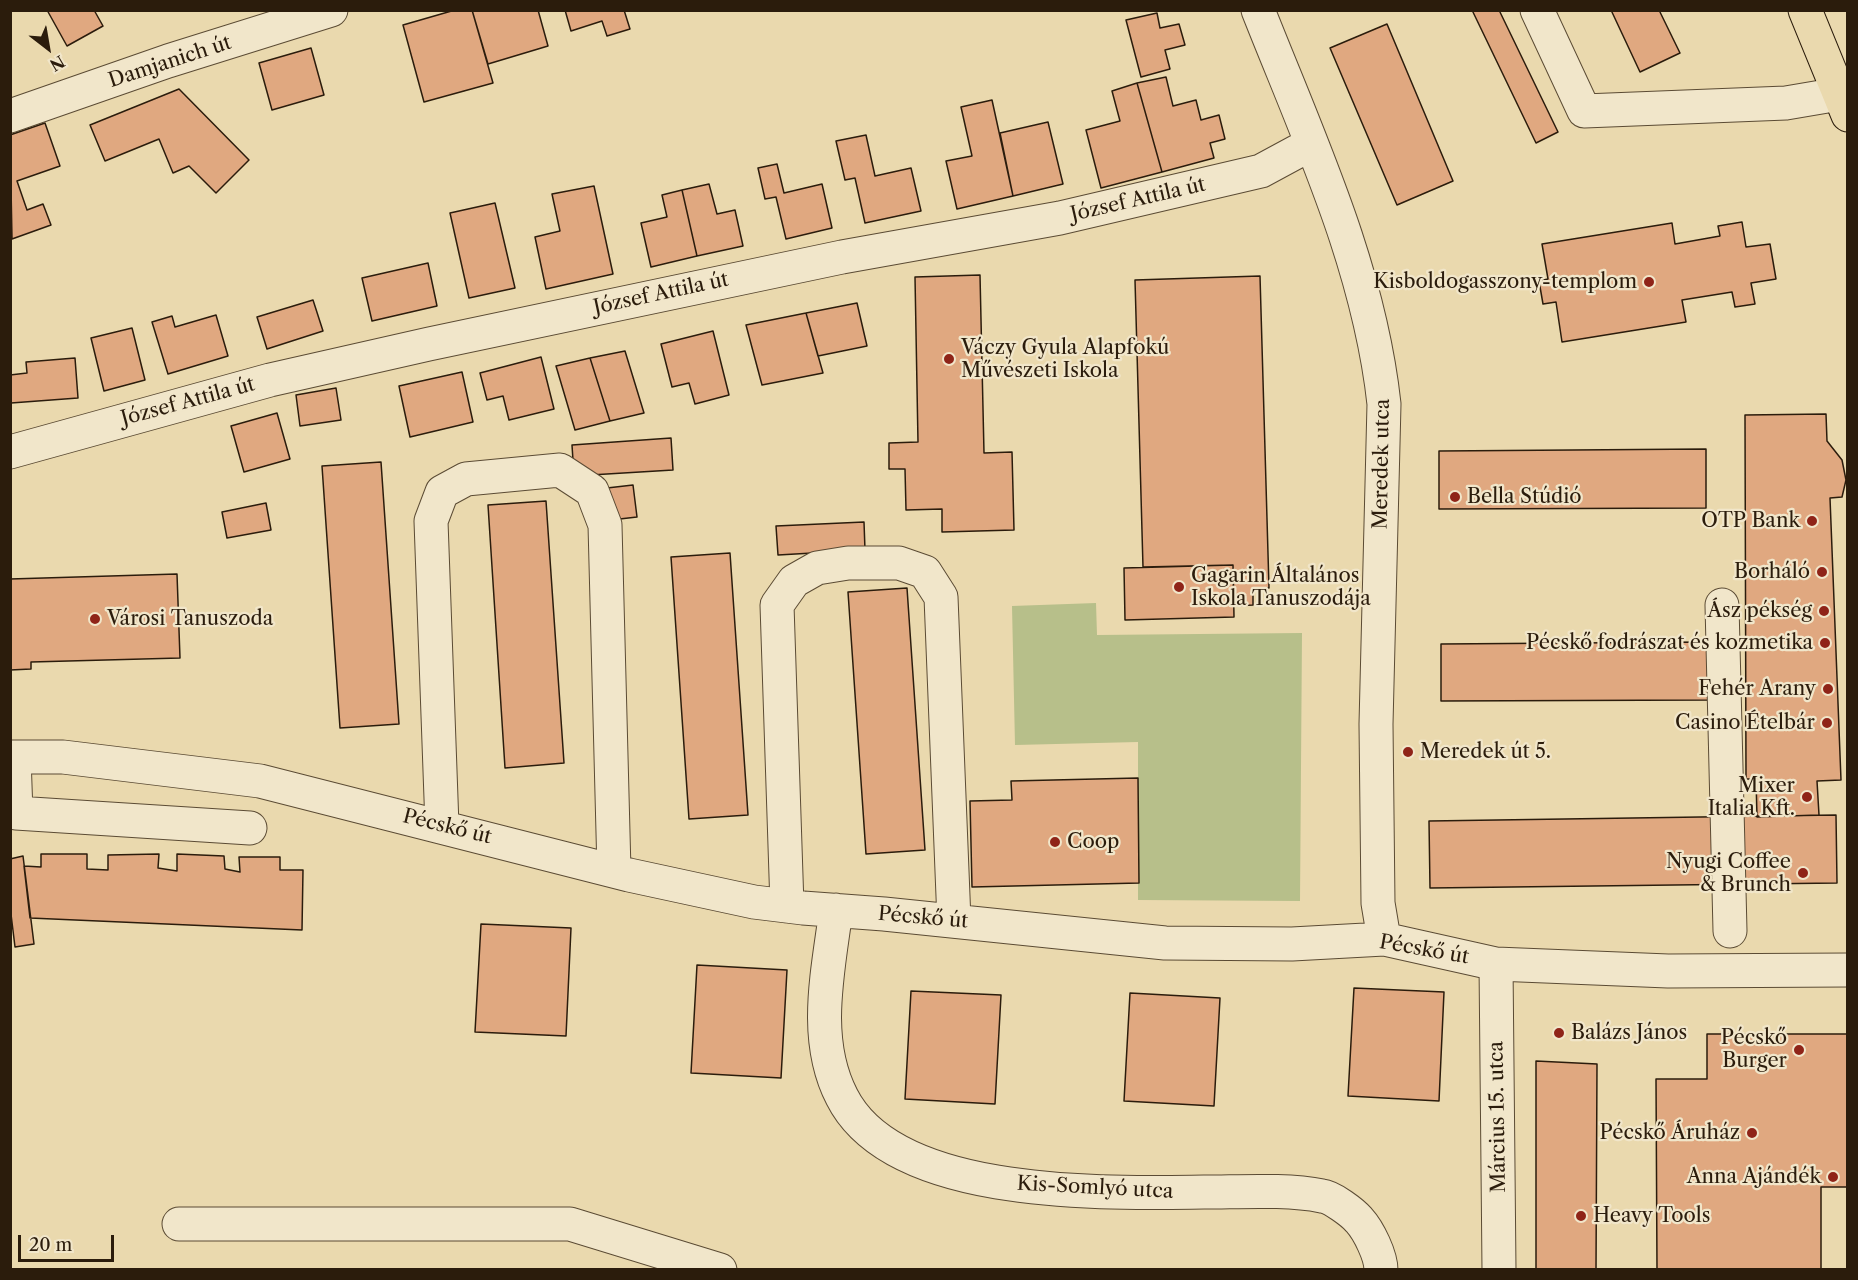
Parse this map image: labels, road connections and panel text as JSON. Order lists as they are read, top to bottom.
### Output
{
  "streets": {
    "street": [
      "Damjanich út",
      "József Attila út",
      "Meredek utca",
      "Pécskő út",
      "Március 15. utca",
      "Kis-Somlyó utca"
    ]
  },
  "crossings": [
    ["József Attila út", "Meredek utca"],
    ["Meredek utca", "Pécskő út"],
    ["Pécskő út", "Március 15. utca"],
    ["Pécskő út", "Kis-Somlyó utca"]
  ],
  "places": [
    "Kisboldogasszony-templom",
    "Váczy Gyula Alapfokú Művészeti Iskola",
    "Bella Stúdió",
    "OTP Bank",
    "Borháló",
    "Gagarin Általános Iskola Tanuszodája",
    "Ász pékség",
    "Városi Tanuszoda",
    "Pécskő fodrászat és kozmetika",
    "Fehér Arany",
    "Casino Ételbár",
    "Meredek út 5.",
    "Mixer Italia Kft.",
    "Coop",
    "Nyugi Coffee & Brunch",
    "Balázs János",
    "Pécskő Burger",
    "Pécskő Áruház",
    "Anna Ajándék",
    "Heavy Tools"
  ],
  "scale_bar": "20 m",
  "north": "bottom right"
}
